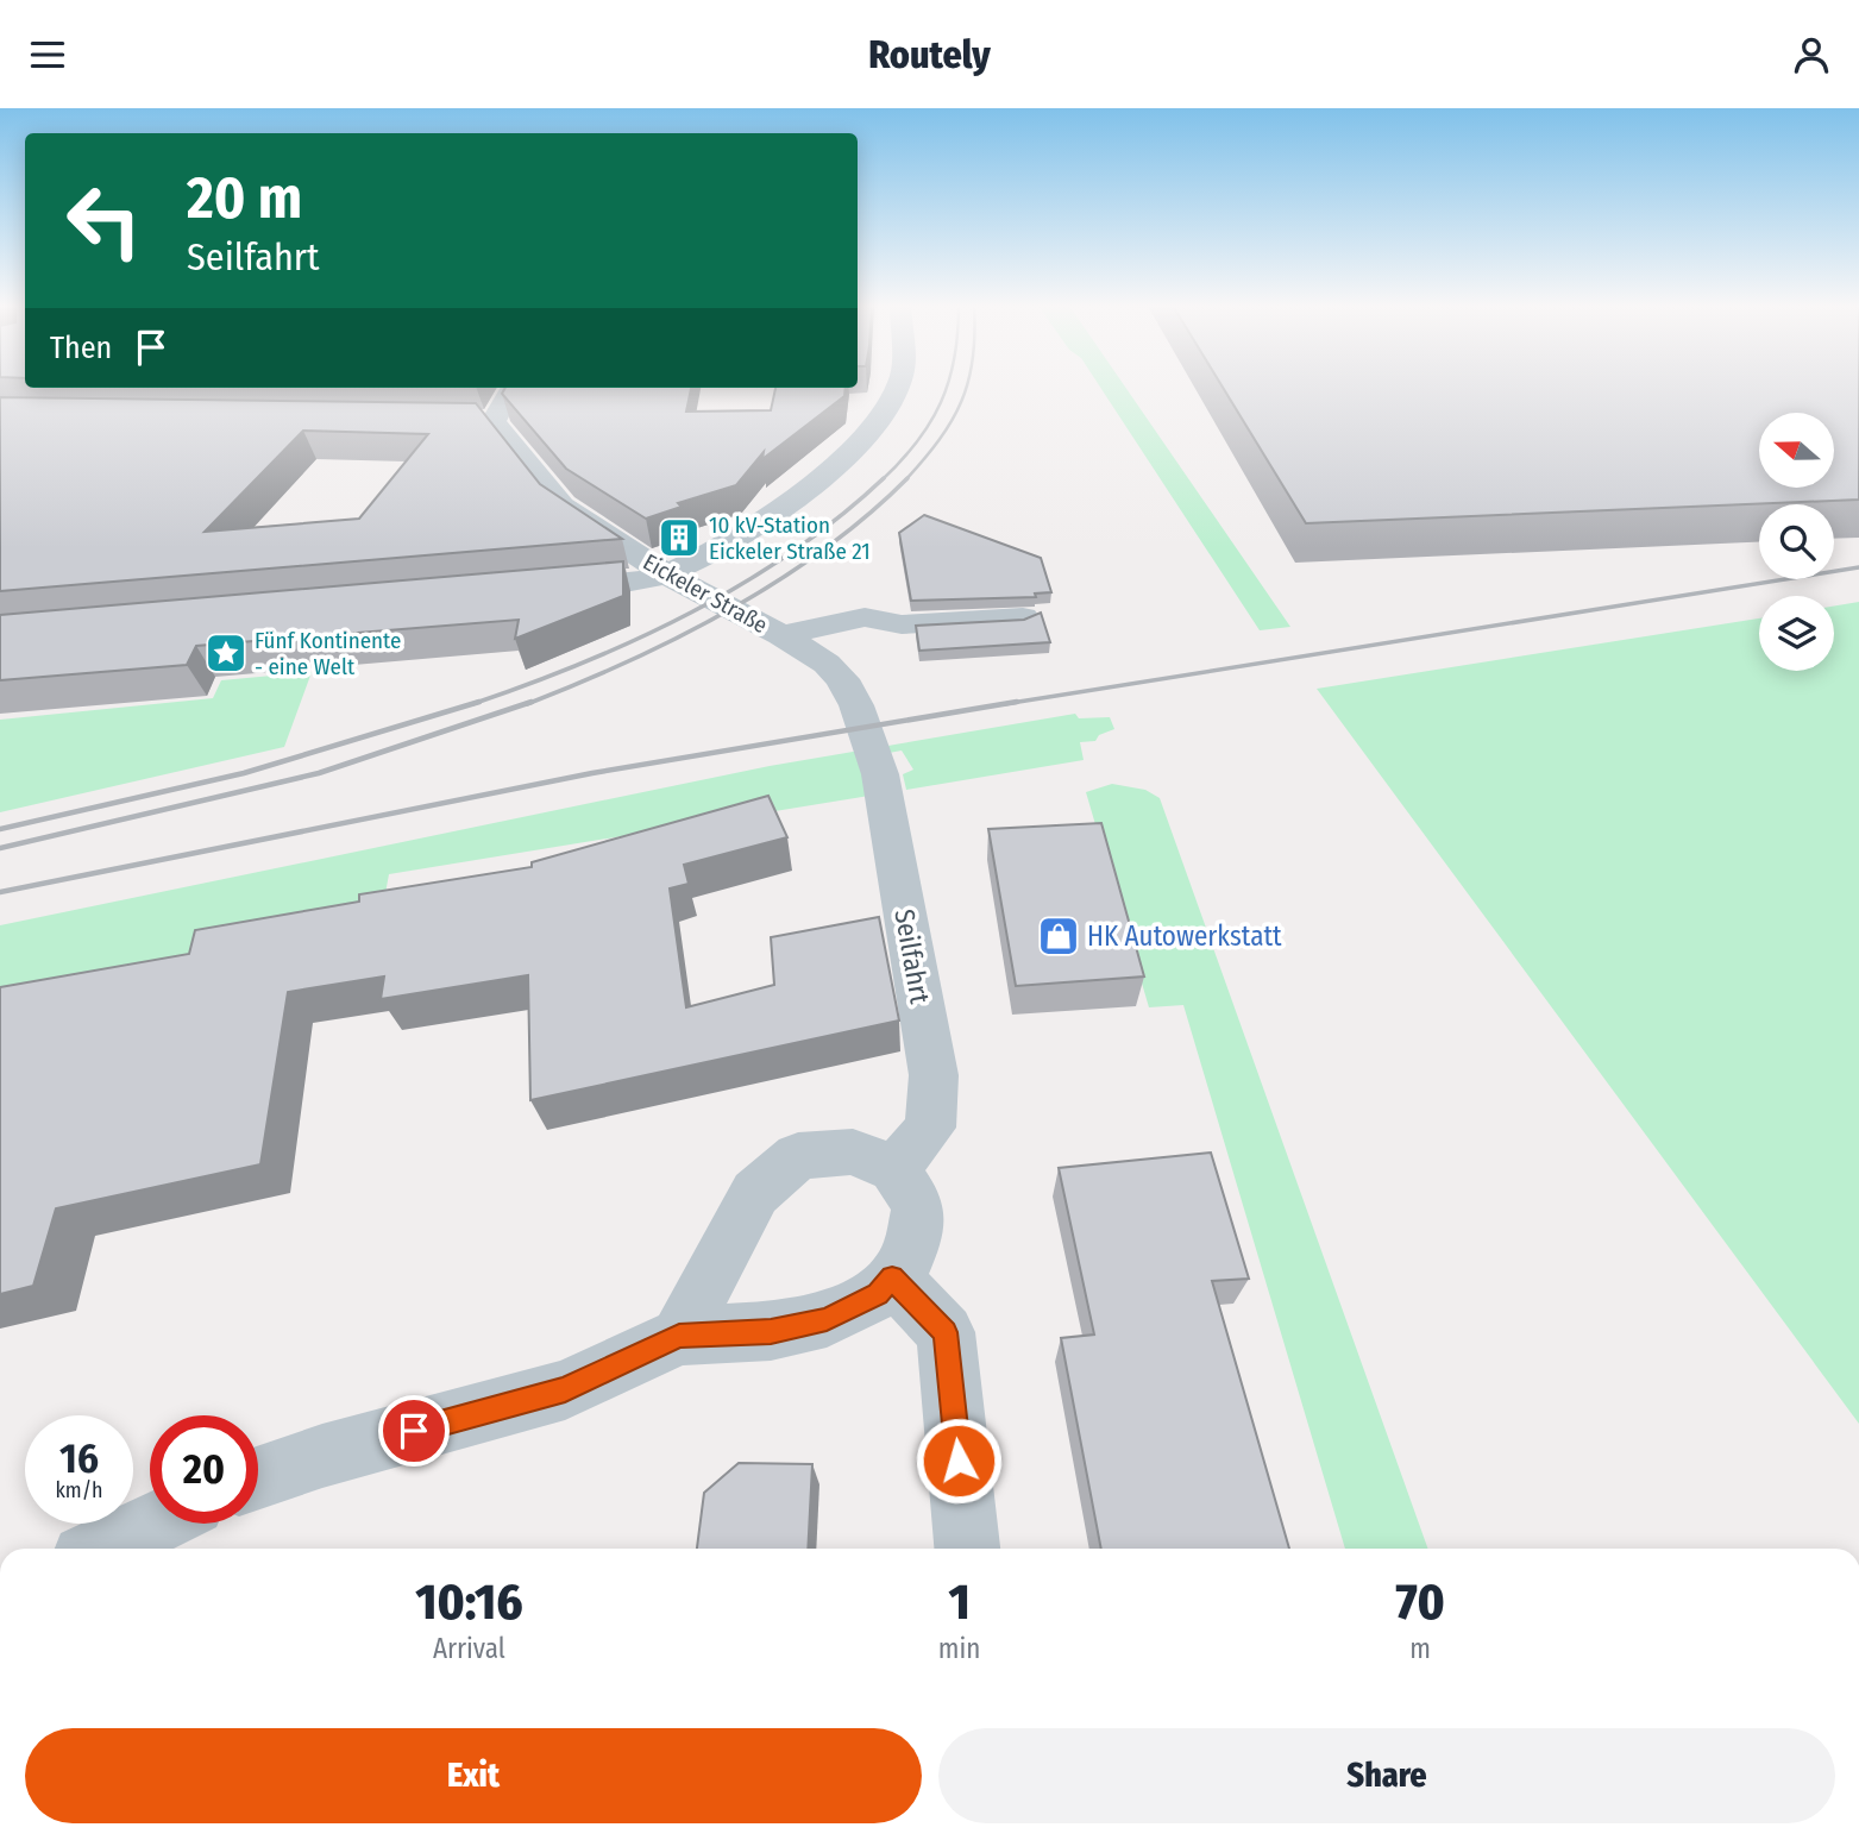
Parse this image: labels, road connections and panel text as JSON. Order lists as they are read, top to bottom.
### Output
{
  "streets": {
    "street": ["Eickeler Straße", "Seilfahrt"]
  },
  "crossings": [
    ["Eickeler Straße", "Seilfahrt"]
  ],
  "places": {
    "building": ["10 kV-Station Eickeler Straße 21"],
    "place": ["Fünf Kontinente - eine Welt"],
    "shop": ["HK Autowerkstatt"]
  },
  "north": "left",
  "page": {
    "header": "Routely",
    "turn": ["20 m", "Seilfahrt"],
    "then": "Then",
    "speed": "16 km/h",
    "limit": "20",
    "eta": [
      "10:16",
      "Arrival",
      "1",
      "min",
      "70",
      "m"
    ],
    "buttons": ["Exit", "Share"]
  }
}
